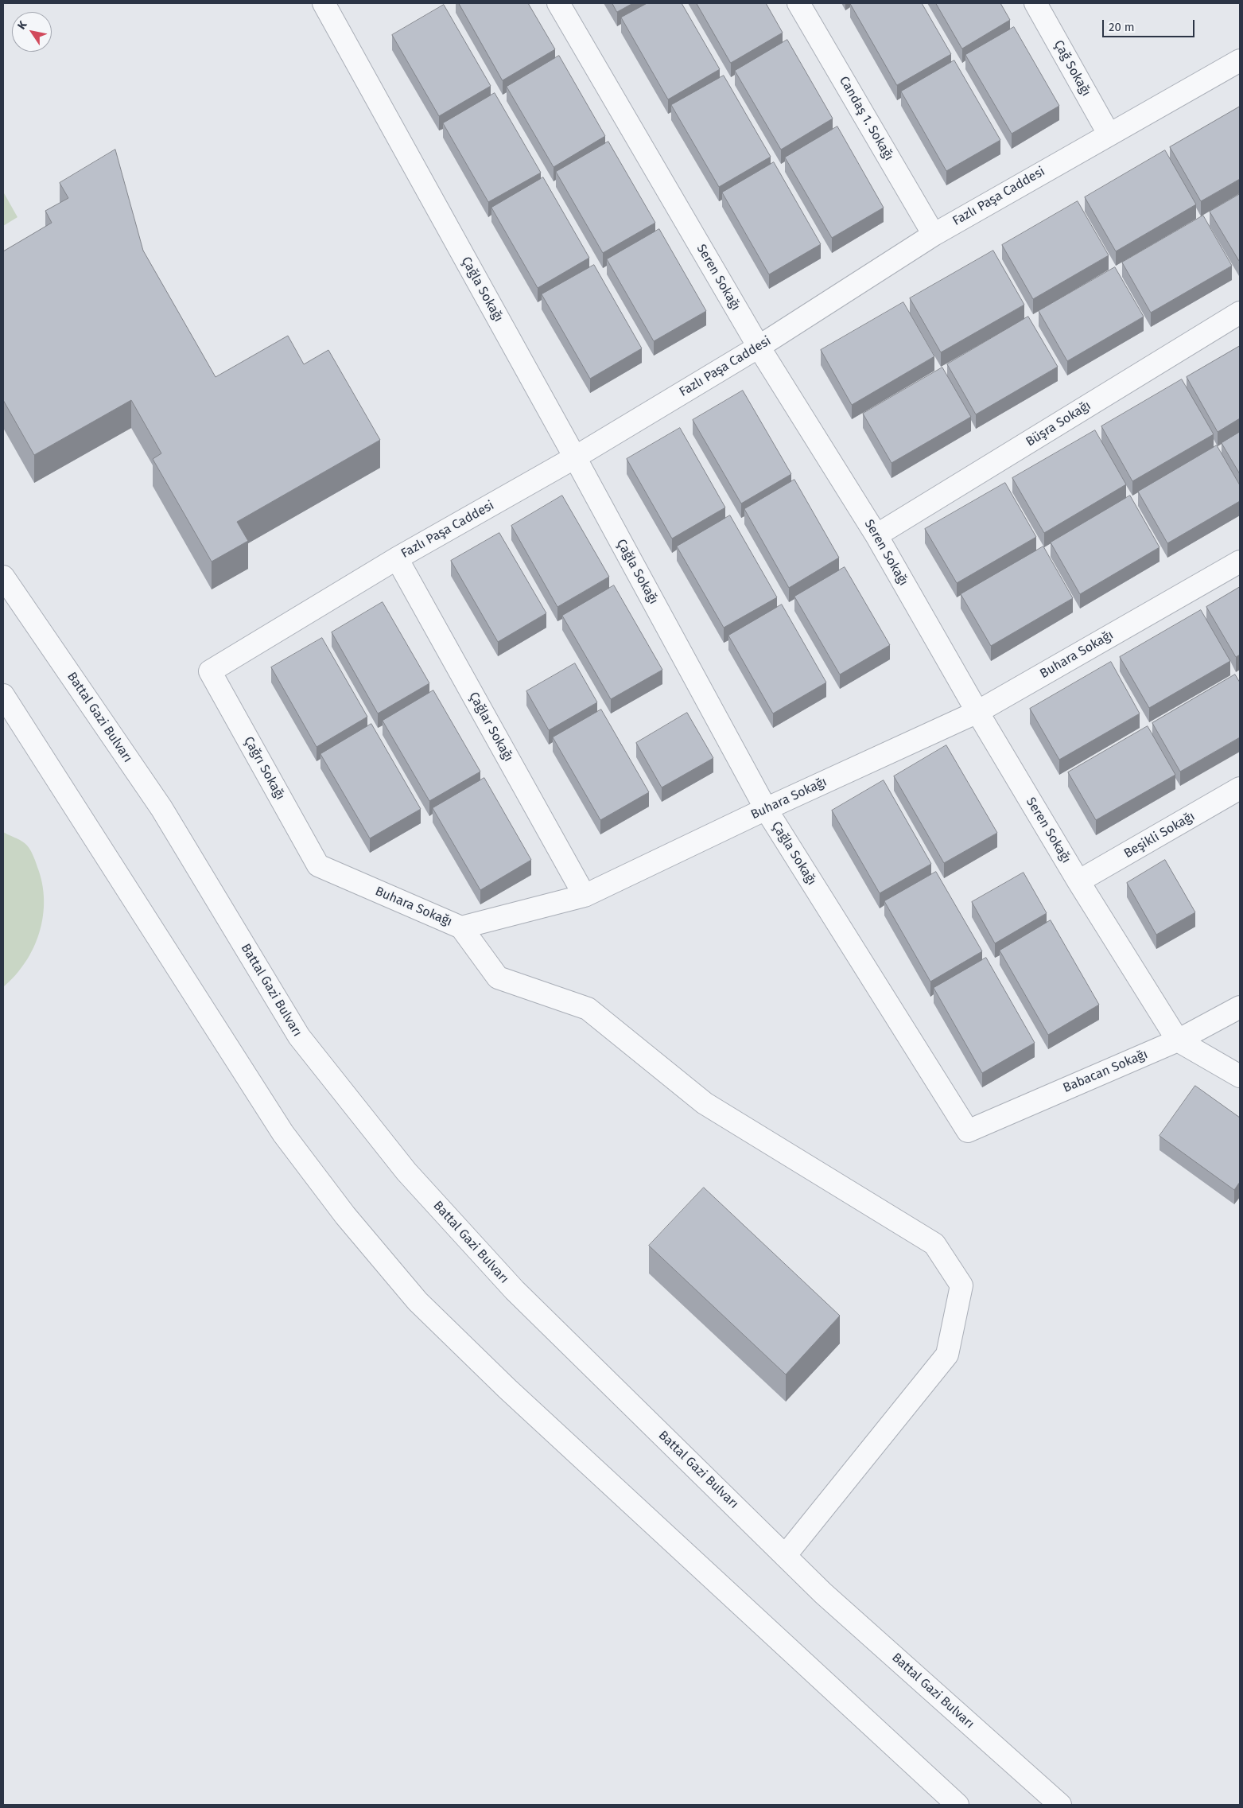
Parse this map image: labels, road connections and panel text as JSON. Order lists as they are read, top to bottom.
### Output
{
  "streets": {
    "street": [
      "Çağ Sokağı",
      "Candaş 1. Sokağı",
      "Fazlı Paşa Caddesi",
      "Seren Sokağı",
      "Çağla Sokağı",
      "Büşra Sokağı",
      "Buhara Sokağı",
      "Battal Gazi Bulvarı",
      "Çağlar Sokağı",
      "Çağrı Sokağı",
      "Beşikli Sokağı",
      "Babacan Sokağı"
    ]
  },
  "crossings": [
    ["Çağ Sokağı", "Fazlı Paşa Caddesi"],
    ["Candaş 1. Sokağı", "Fazlı Paşa Caddesi"],
    ["Fazlı Paşa Caddesi", "Seren Sokağı"],
    ["Fazlı Paşa Caddesi", "Çağla Sokağı"],
    ["Fazlı Paşa Caddesi", "Çağlar Sokağı"],
    ["Fazlı Paşa Caddesi", "Çağrı Sokağı"],
    ["Seren Sokağı", "Büşra Sokağı"],
    ["Seren Sokağı", "Buhara Sokağı"],
    ["Seren Sokağı", "Beşikli Sokağı"],
    ["Seren Sokağı", "Babacan Sokağı"],
    ["Çağla Sokağı", "Buhara Sokağı"],
    ["Çağla Sokağı", "Babacan Sokağı"],
    ["Buhara Sokağı", "Çağlar Sokağı"],
    ["Buhara Sokağı", "Çağrı Sokağı"]
  ],
  "scale_bar": "20 m",
  "north": "top left"
}
